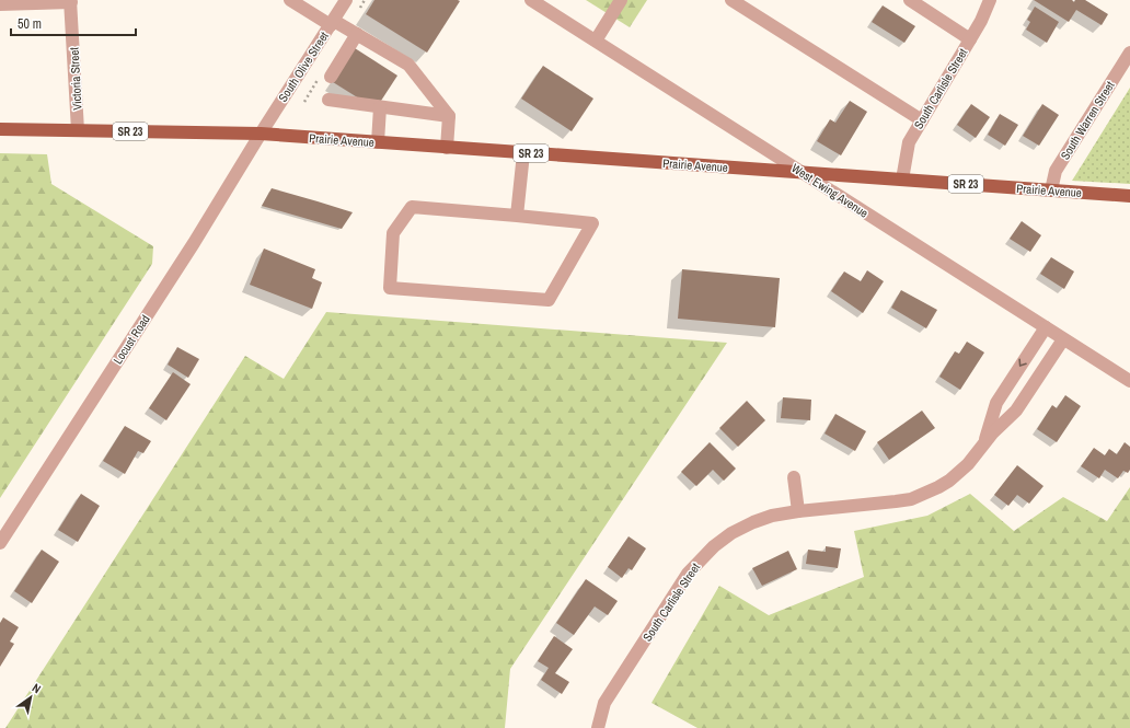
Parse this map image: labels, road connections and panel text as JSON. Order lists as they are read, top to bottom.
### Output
{
  "streets": {
    "main road": ["SR 23", "Prairie Avenue"],
    "street": [
      "South Olive Street",
      "Victoria Street",
      "South Carlisle Street",
      "South Warren Street",
      "West Ewing Avenue",
      "Locust Road"
    ]
  },
  "crossings": [
    ["South Olive Street", "SR 23"],
    ["South Olive Street", "Prairie Avenue"],
    ["South Olive Street", "Locust Road"],
    ["Victoria Street", "SR 23"],
    ["South Carlisle Street", "Prairie Avenue"],
    ["South Warren Street", "Prairie Avenue"],
    ["SR 23", "Prairie Avenue"],
    ["SR 23", "Locust Road"],
    ["Prairie Avenue", "West Ewing Avenue"],
    ["Prairie Avenue", "Locust Road"]
  ],
  "scale_bar": "50 m",
  "north": "top right"
}
